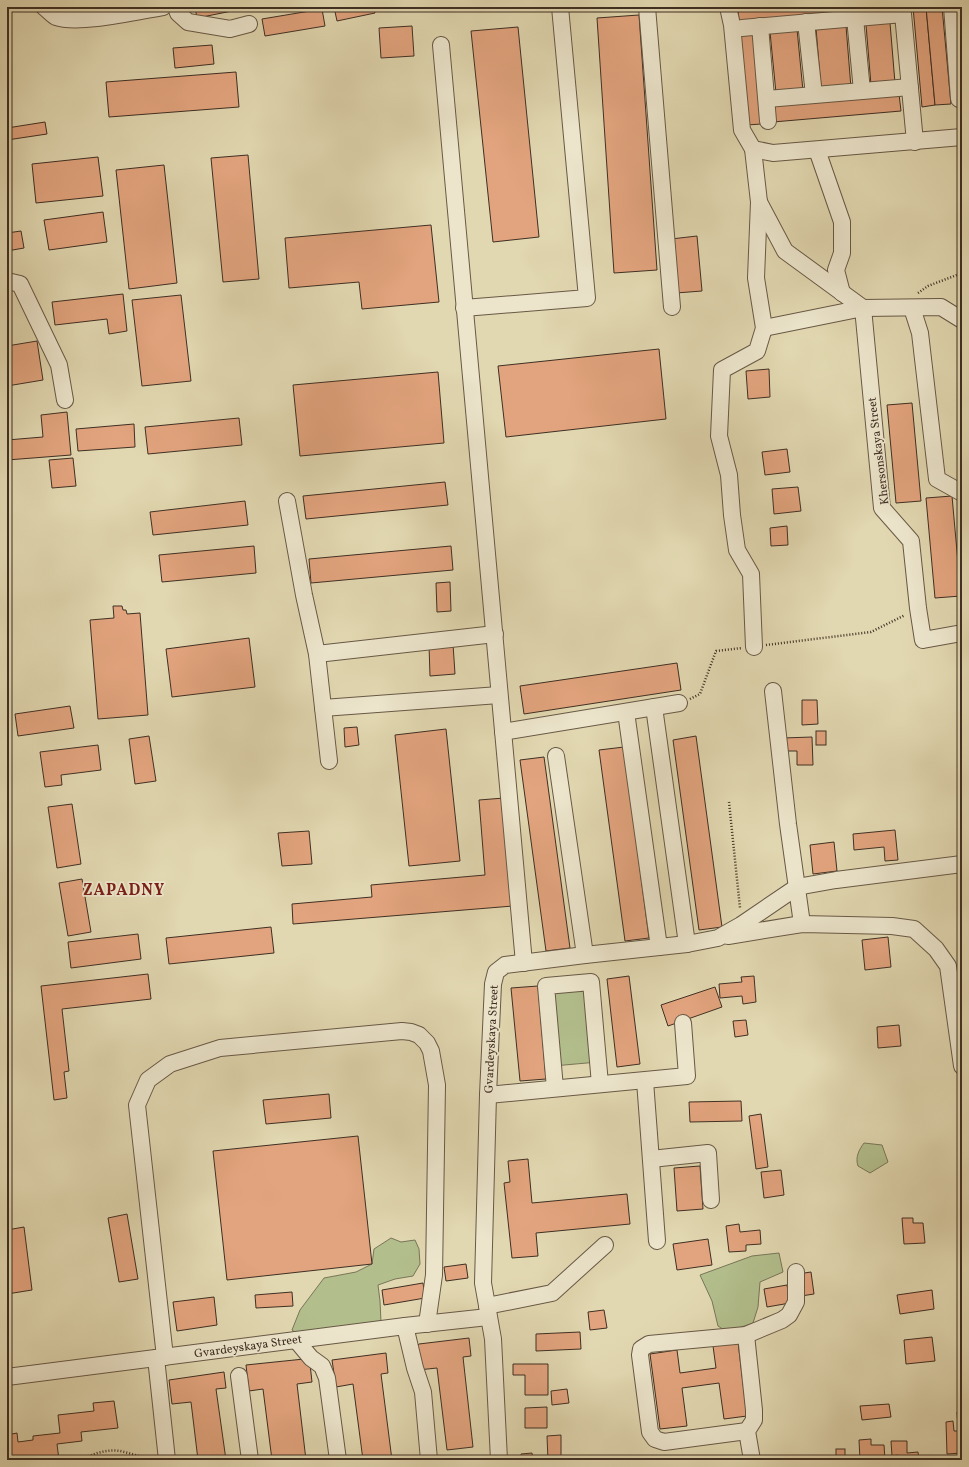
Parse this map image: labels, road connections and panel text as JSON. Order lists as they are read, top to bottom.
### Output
{
  "streets": {
    "street": ["Khersonskaya Street", "Gvardeyskaya Street"]
  },
  "districts": ["ZAPADNY"]
}
